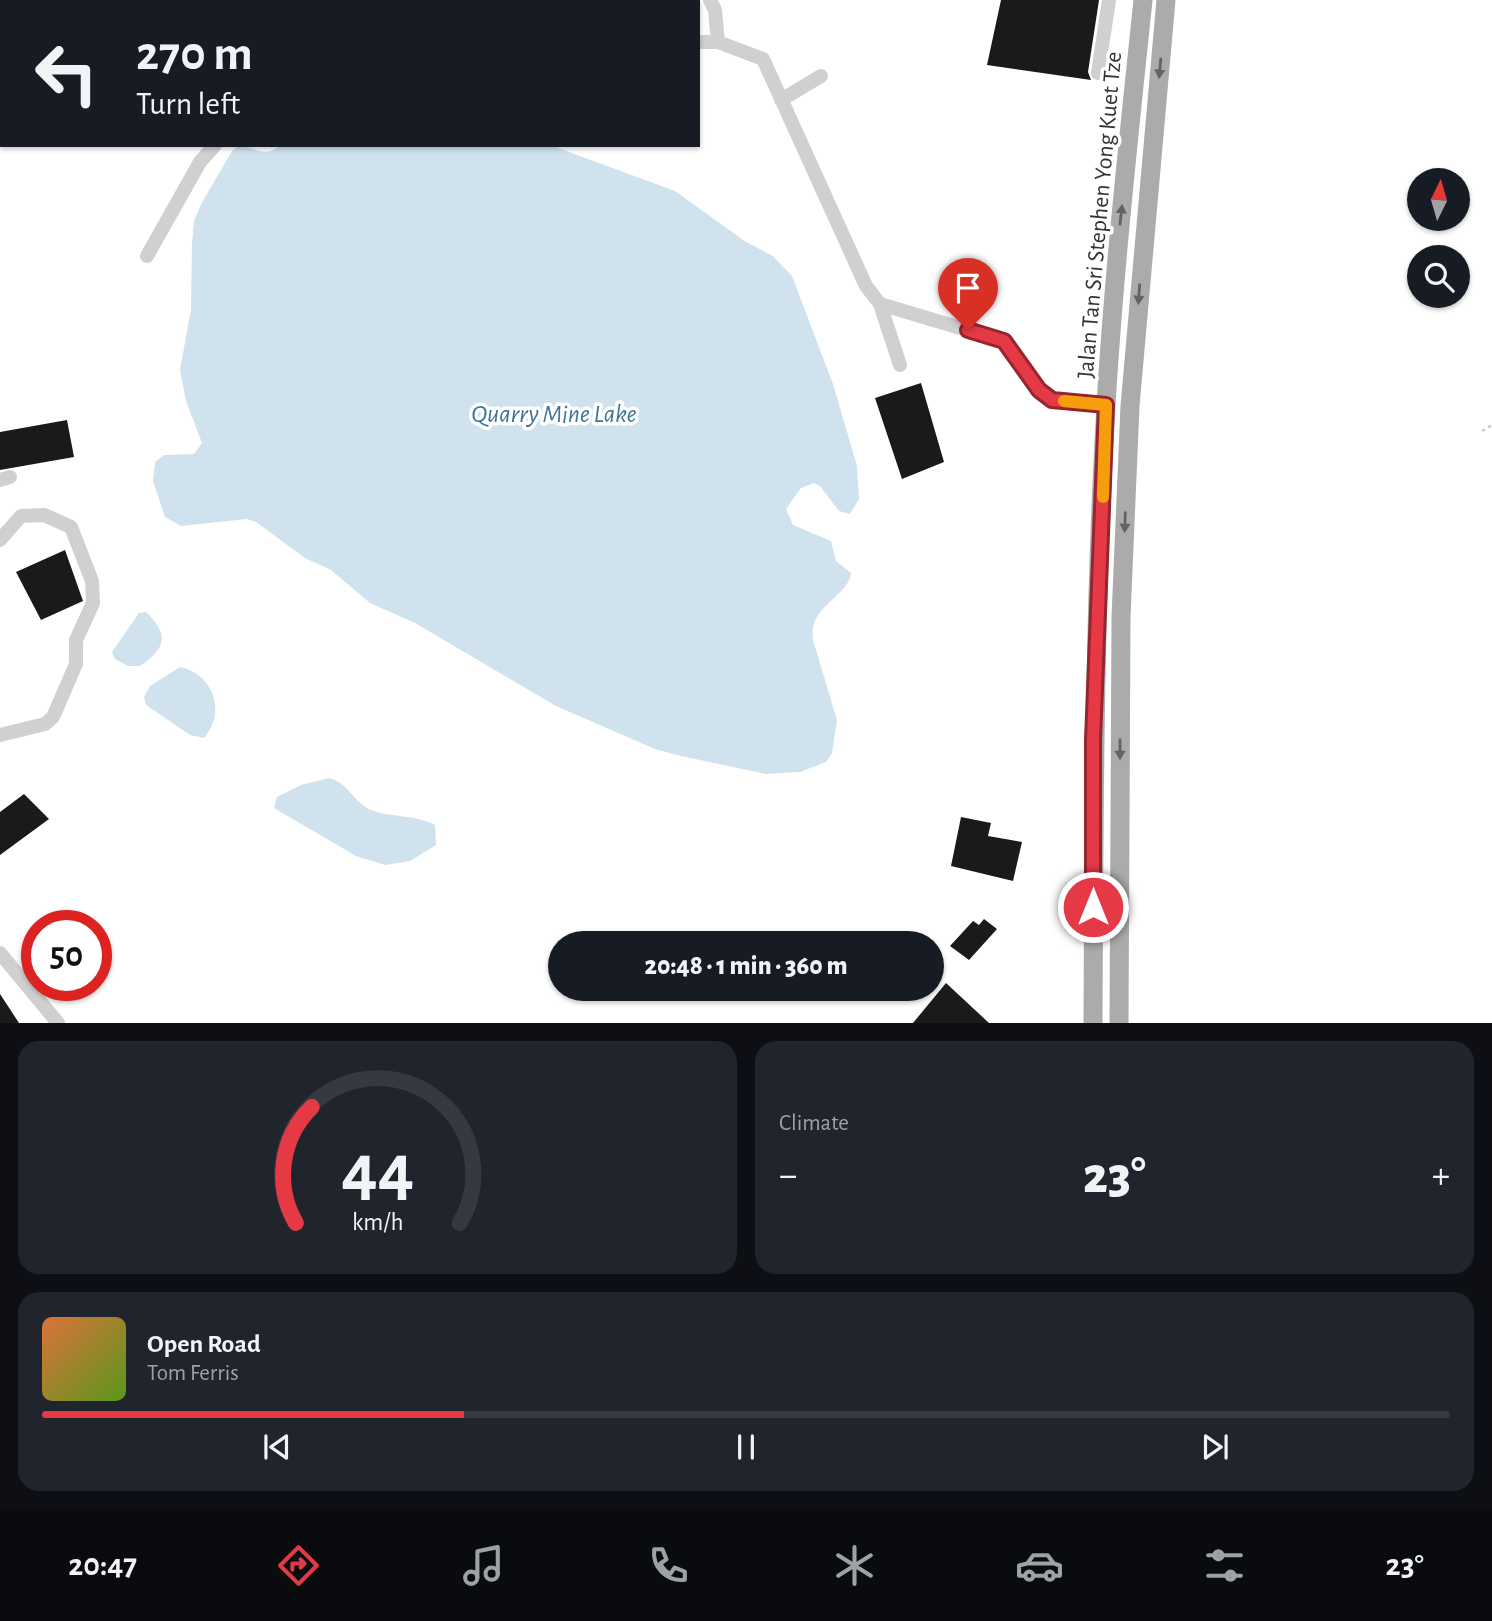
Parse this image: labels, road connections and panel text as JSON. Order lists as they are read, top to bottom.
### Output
{
  "streets": {
    "main road": ["Jalan Tan Sri Stephen Yong Kuet Tze"]
  },
  "water": ["Quarry Mine Lake"],
  "north": "top",
  "page": {
    "turn": ["270 m", "Turn left"],
    "limit": "50",
    "trip": "20:48 · 1 min · 360 m",
    "tile": "Climate",
    "heat": ["−", "23°", "+"],
    "song": ["Open Road", "Tom Ferris"],
    "tabs": ["20:47", "23°"],
    "gauge": ["44", "km/h"]
  }
}
